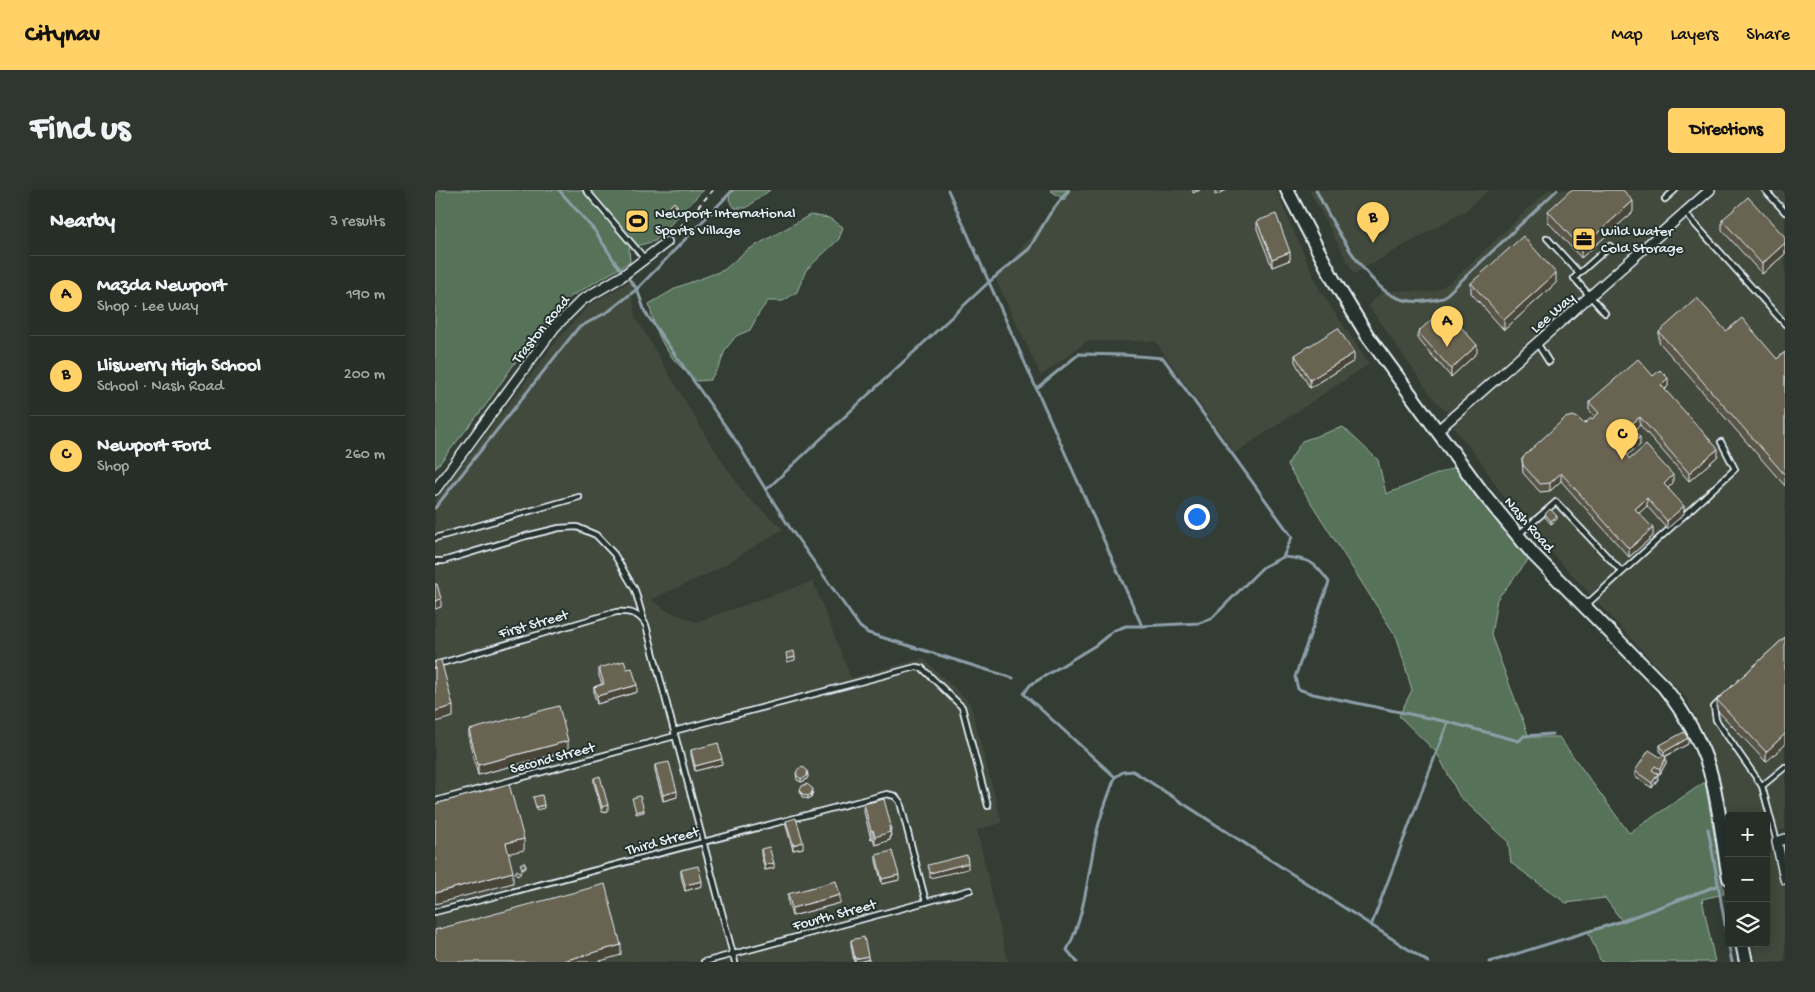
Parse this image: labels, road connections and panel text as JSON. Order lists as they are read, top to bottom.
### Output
{
  "streets": {
    "street": ["Lee Way", "Traston Road", "Nash Road"],
    "lane": [
      "First Street",
      "Second Street",
      "Third Street",
      "Fourth Street"
    ]
  },
  "crossings": [
    ["Lee Way", "Nash Road"],
    ["Third Street", "Fourth Street"]
  ],
  "places": {
    "sports": ["Newport International Sports Village"],
    "office": ["Wild Water Cold Storage"]
  },
  "page": {
    "header": "Citynav",
    "nav": ["Map", "Layers", "Share"],
    "buttons": "Directions",
    "title": "Find us",
    "heading": ["Nearby", "3 results"],
    "pins": ["B", "A", "C"],
    "list": [
      {
        "mark": "A",
        "name": "Mazda Newport",
        "note": "Shop · Lee Way",
        "value": "190 m"
      },
      {
        "mark": "B",
        "name": "Lliswerry High School",
        "note": "School · Nash Road",
        "value": "200 m"
      },
      {
        "mark": "C",
        "name": "Newport Ford",
        "note": "Shop",
        "value": "260 m"
      }
    ],
    "map_buttons": ["+", "−"]
  }
}
